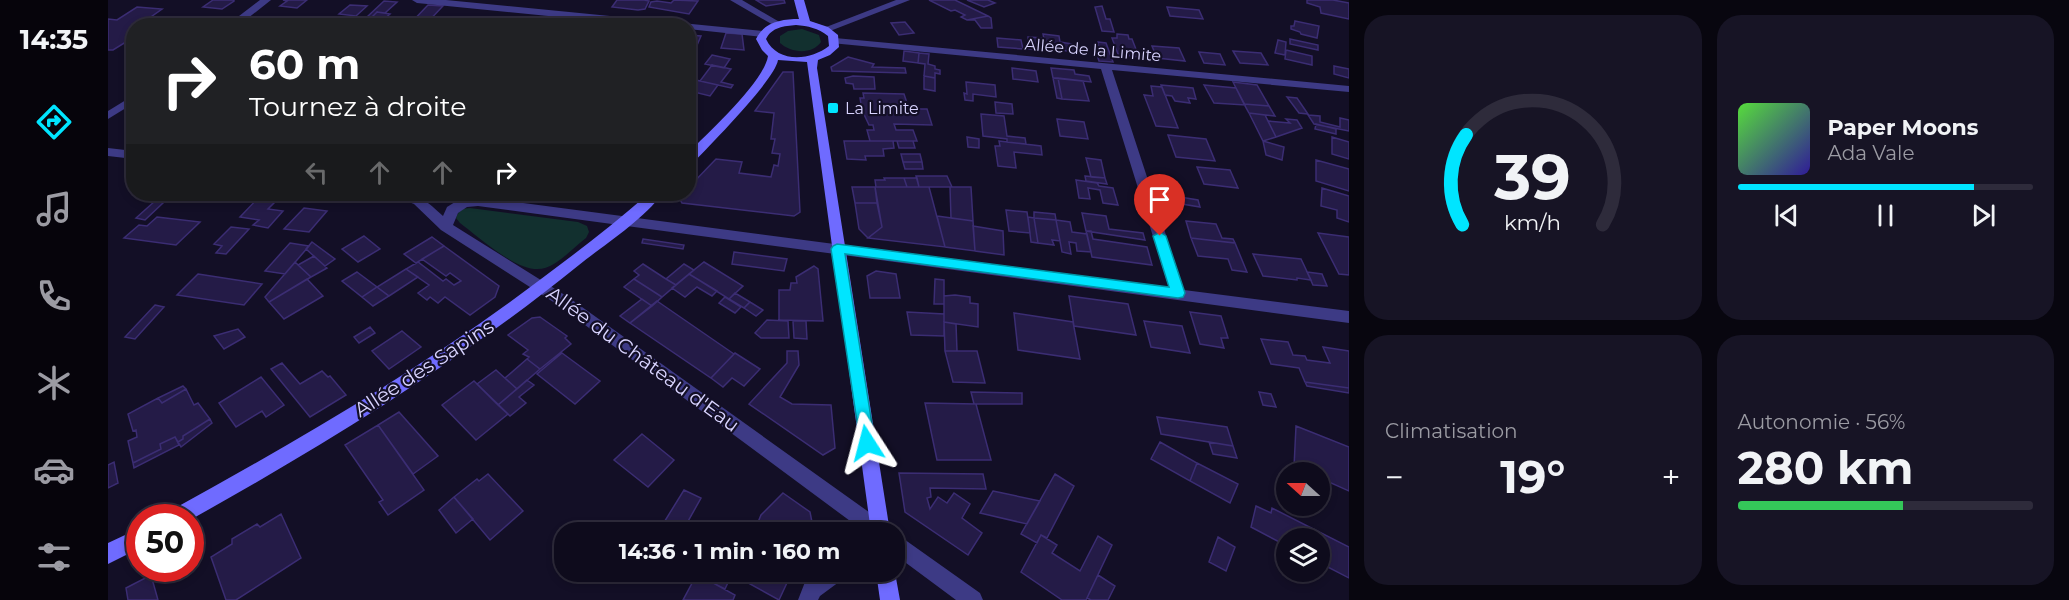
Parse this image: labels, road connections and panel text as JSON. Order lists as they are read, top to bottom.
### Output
{
  "streets": {
    "main road": ["Allée des Sapins"],
    "street": ["Allée de la Limite", "Allée du Château d'Eau"]
  },
  "crossings": [
    ["Allée du Château d'Eau", "Allée des Sapins"]
  ],
  "places": {
    "transit": ["La Limite"]
  },
  "north": "left",
  "page": {
    "tabs": "14:35",
    "turn": ["60 m", "Tournez à droite"],
    "song": ["Paper Moons", "Ada Vale"],
    "tile": [
      "Climatisation",
      ["Autonomie · 56%", "280 km"]
    ],
    "heat": ["−", "19°", "+"],
    "limit": "50",
    "trip": "14:36 · 1 min · 160 m",
    "gauge": ["39", "km/h"]
  }
}
